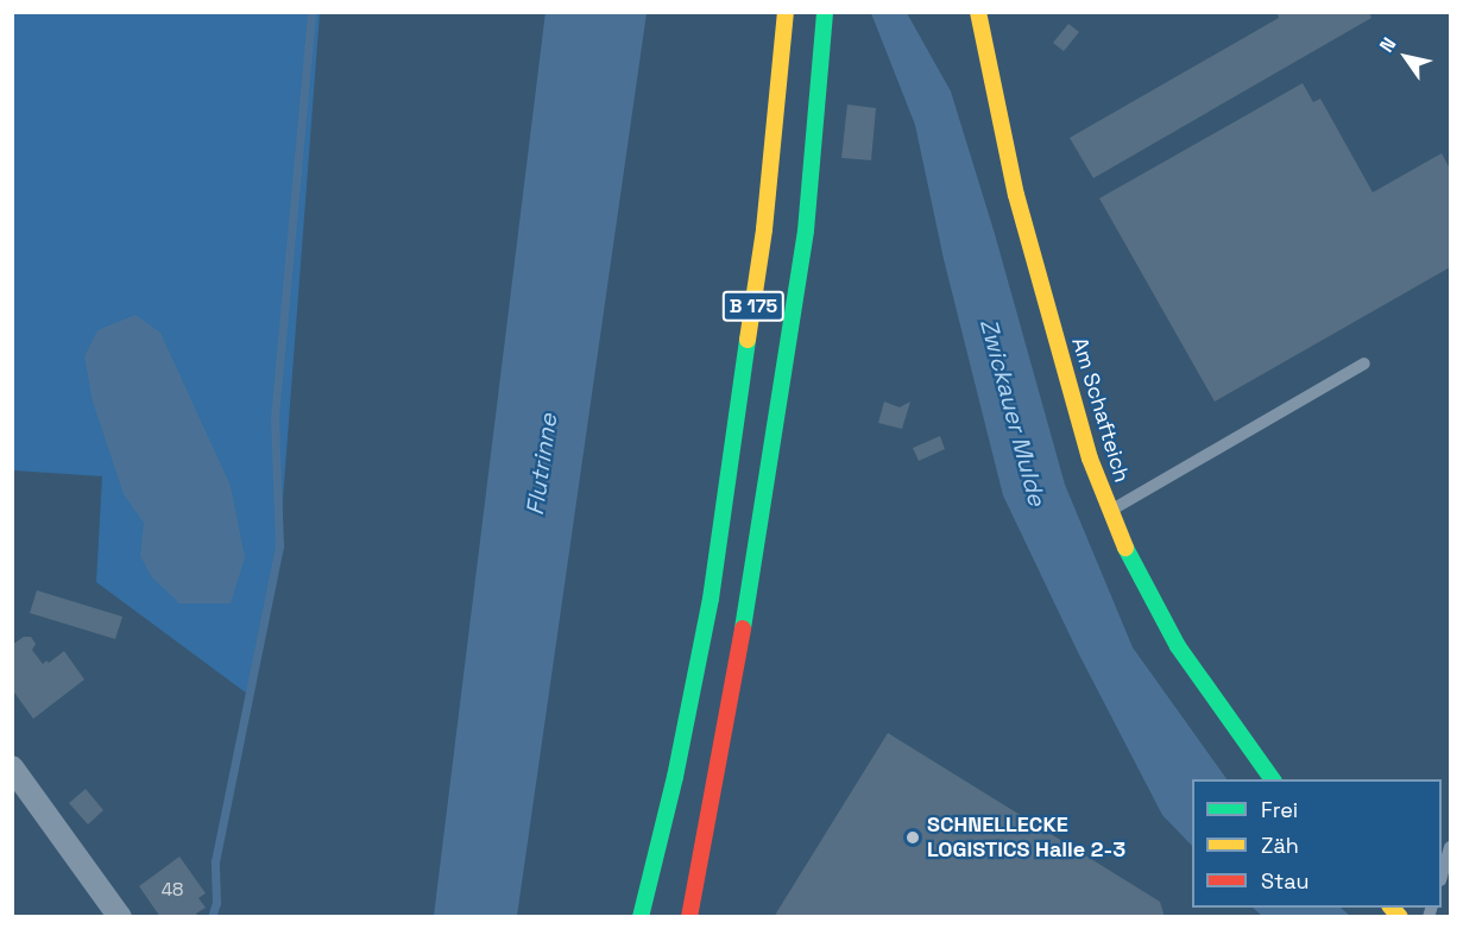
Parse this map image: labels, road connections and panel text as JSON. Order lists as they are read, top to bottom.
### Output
{
  "streets": {
    "main road": ["B 175", "Am Schafteich"]
  },
  "water": ["Zwickauer Mulde", "Flutrinne"],
  "places": ["SCHNELLECKE LOGISTICS Halle 2-3"],
  "house_numbers": ["48"],
  "legend": ["Frei", "Zäh", "Stau"],
  "north": "top left"
}
